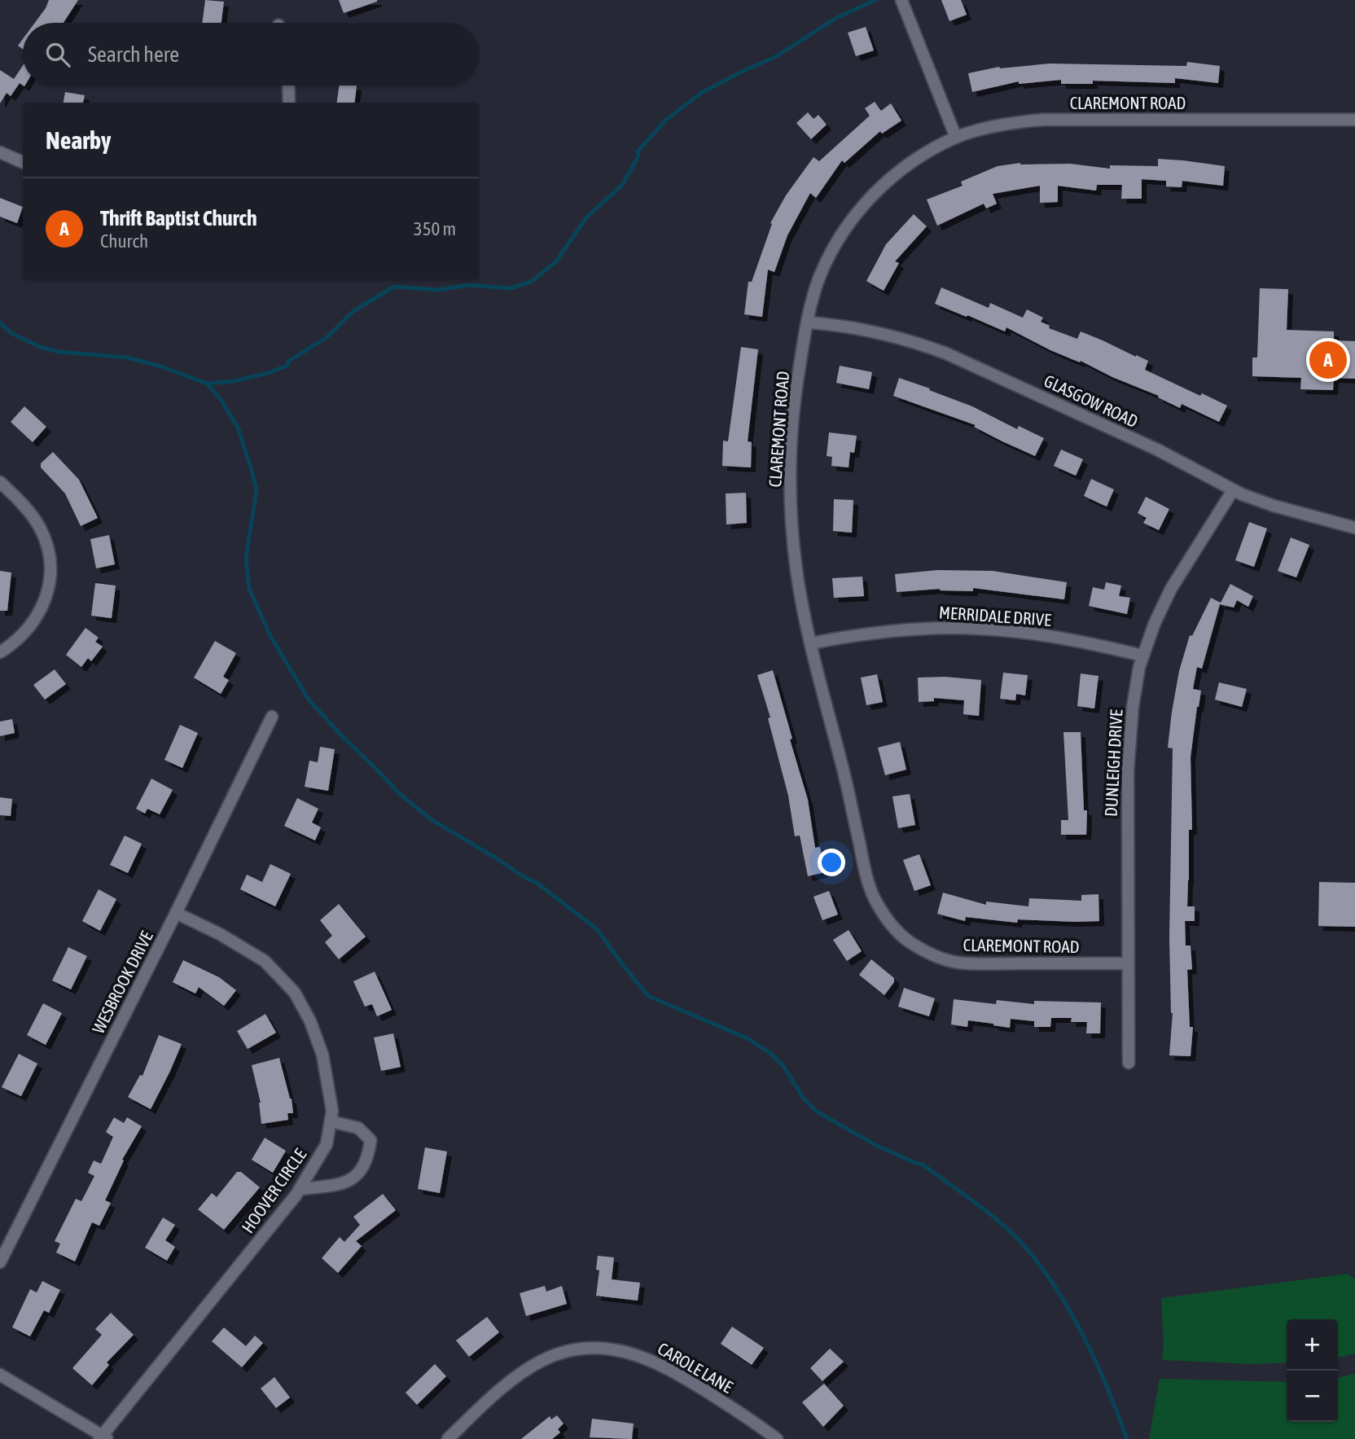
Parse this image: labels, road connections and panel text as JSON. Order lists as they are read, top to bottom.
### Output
{
  "streets": {
    "street": [
      "CLAREMONT ROAD",
      "GLASGOW ROAD",
      "MERRIDALE DRIVE",
      "DUNLEIGH DRIVE",
      "WESBROOK DRIVE",
      "HOOVER CIRCLE",
      "CAROLE LANE"
    ]
  },
  "crossings": [
    ["CLAREMONT ROAD", "GLASGOW ROAD"],
    ["CLAREMONT ROAD", "MERRIDALE DRIVE"],
    ["CLAREMONT ROAD", "DUNLEIGH DRIVE"],
    ["GLASGOW ROAD", "DUNLEIGH DRIVE"],
    ["MERRIDALE DRIVE", "DUNLEIGH DRIVE"],
    ["WESBROOK DRIVE", "HOOVER CIRCLE"]
  ],
  "page": {
    "search": "Search here",
    "heading": "Nearby",
    "list": [
      {
        "mark": "A",
        "name": "Thrift Baptist Church",
        "note": "Church",
        "value": "350 m"
      }
    ],
    "pins": "A",
    "map_buttons": ["+", "−"]
  }
}
